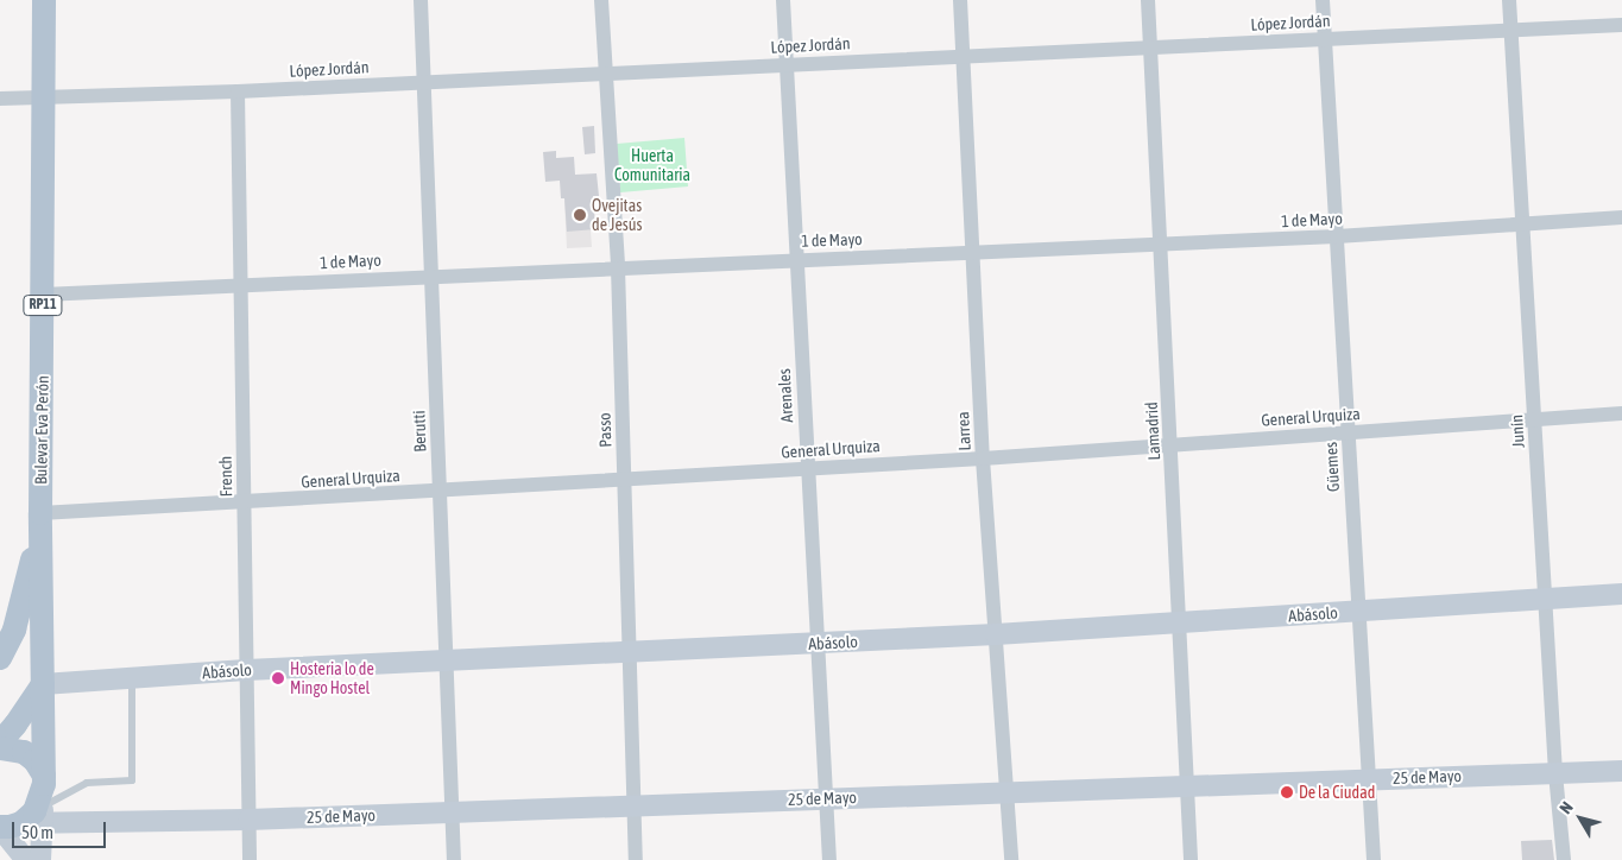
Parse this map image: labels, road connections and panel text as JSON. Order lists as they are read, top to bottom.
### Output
{
  "streets": {
    "main road": ["RP11", "Bulevar Eva Perón"],
    "street": [
      "López Jordán",
      "1 de Mayo",
      "Arenales",
      "General Urquiza",
      "Passo",
      "Berutti",
      "Larrea",
      "Lamadrid",
      "Junín",
      "Güemes",
      "French",
      "Abásolo",
      "25 de Mayo"
    ]
  },
  "crossings": [
    ["López Jordán", "Arenales"],
    ["López Jordán", "Bulevar Eva Perón"],
    ["López Jordán", "Passo"],
    ["López Jordán", "Berutti"],
    ["López Jordán", "Larrea"],
    ["López Jordán", "Lamadrid"],
    ["López Jordán", "Junín"],
    ["López Jordán", "Güemes"],
    ["López Jordán", "French"],
    ["1 de Mayo", "Arenales"],
    ["1 de Mayo", "Bulevar Eva Perón"],
    ["1 de Mayo", "Passo"],
    ["1 de Mayo", "Berutti"],
    ["1 de Mayo", "Larrea"],
    ["1 de Mayo", "Lamadrid"],
    ["1 de Mayo", "Junín"],
    ["1 de Mayo", "Güemes"],
    ["1 de Mayo", "French"],
    ["RP11", "General Urquiza"],
    ["RP11", "Bulevar Eva Perón"],
    ["Arenales", "General Urquiza"],
    ["Arenales", "Abásolo"],
    ["Arenales", "25 de Mayo"],
    ["General Urquiza", "Bulevar Eva Perón"],
    ["General Urquiza", "Passo"],
    ["General Urquiza", "Berutti"],
    ["General Urquiza", "Larrea"],
    ["General Urquiza", "Lamadrid"],
    ["General Urquiza", "Junín"],
    ["General Urquiza", "Güemes"],
    ["General Urquiza", "French"],
    ["Bulevar Eva Perón", "Abásolo"],
    ["Bulevar Eva Perón", "25 de Mayo"],
    ["Passo", "Abásolo"],
    ["Passo", "25 de Mayo"],
    ["Berutti", "Abásolo"],
    ["Berutti", "25 de Mayo"],
    ["Larrea", "Abásolo"],
    ["Larrea", "25 de Mayo"],
    ["Lamadrid", "Abásolo"],
    ["Lamadrid", "25 de Mayo"],
    ["Junín", "Abásolo"],
    ["Junín", "25 de Mayo"],
    ["Güemes", "Abásolo"],
    ["Güemes", "25 de Mayo"],
    ["French", "Abásolo"],
    ["French", "25 de Mayo"]
  ],
  "parks": ["Huerta Comunitaria"],
  "places": ["Ovejitas de Jesús", "Hosteria lo de Mingo Hostel", "De la Ciudad"],
  "scale_bar": "50 m",
  "north": "top left"
}
